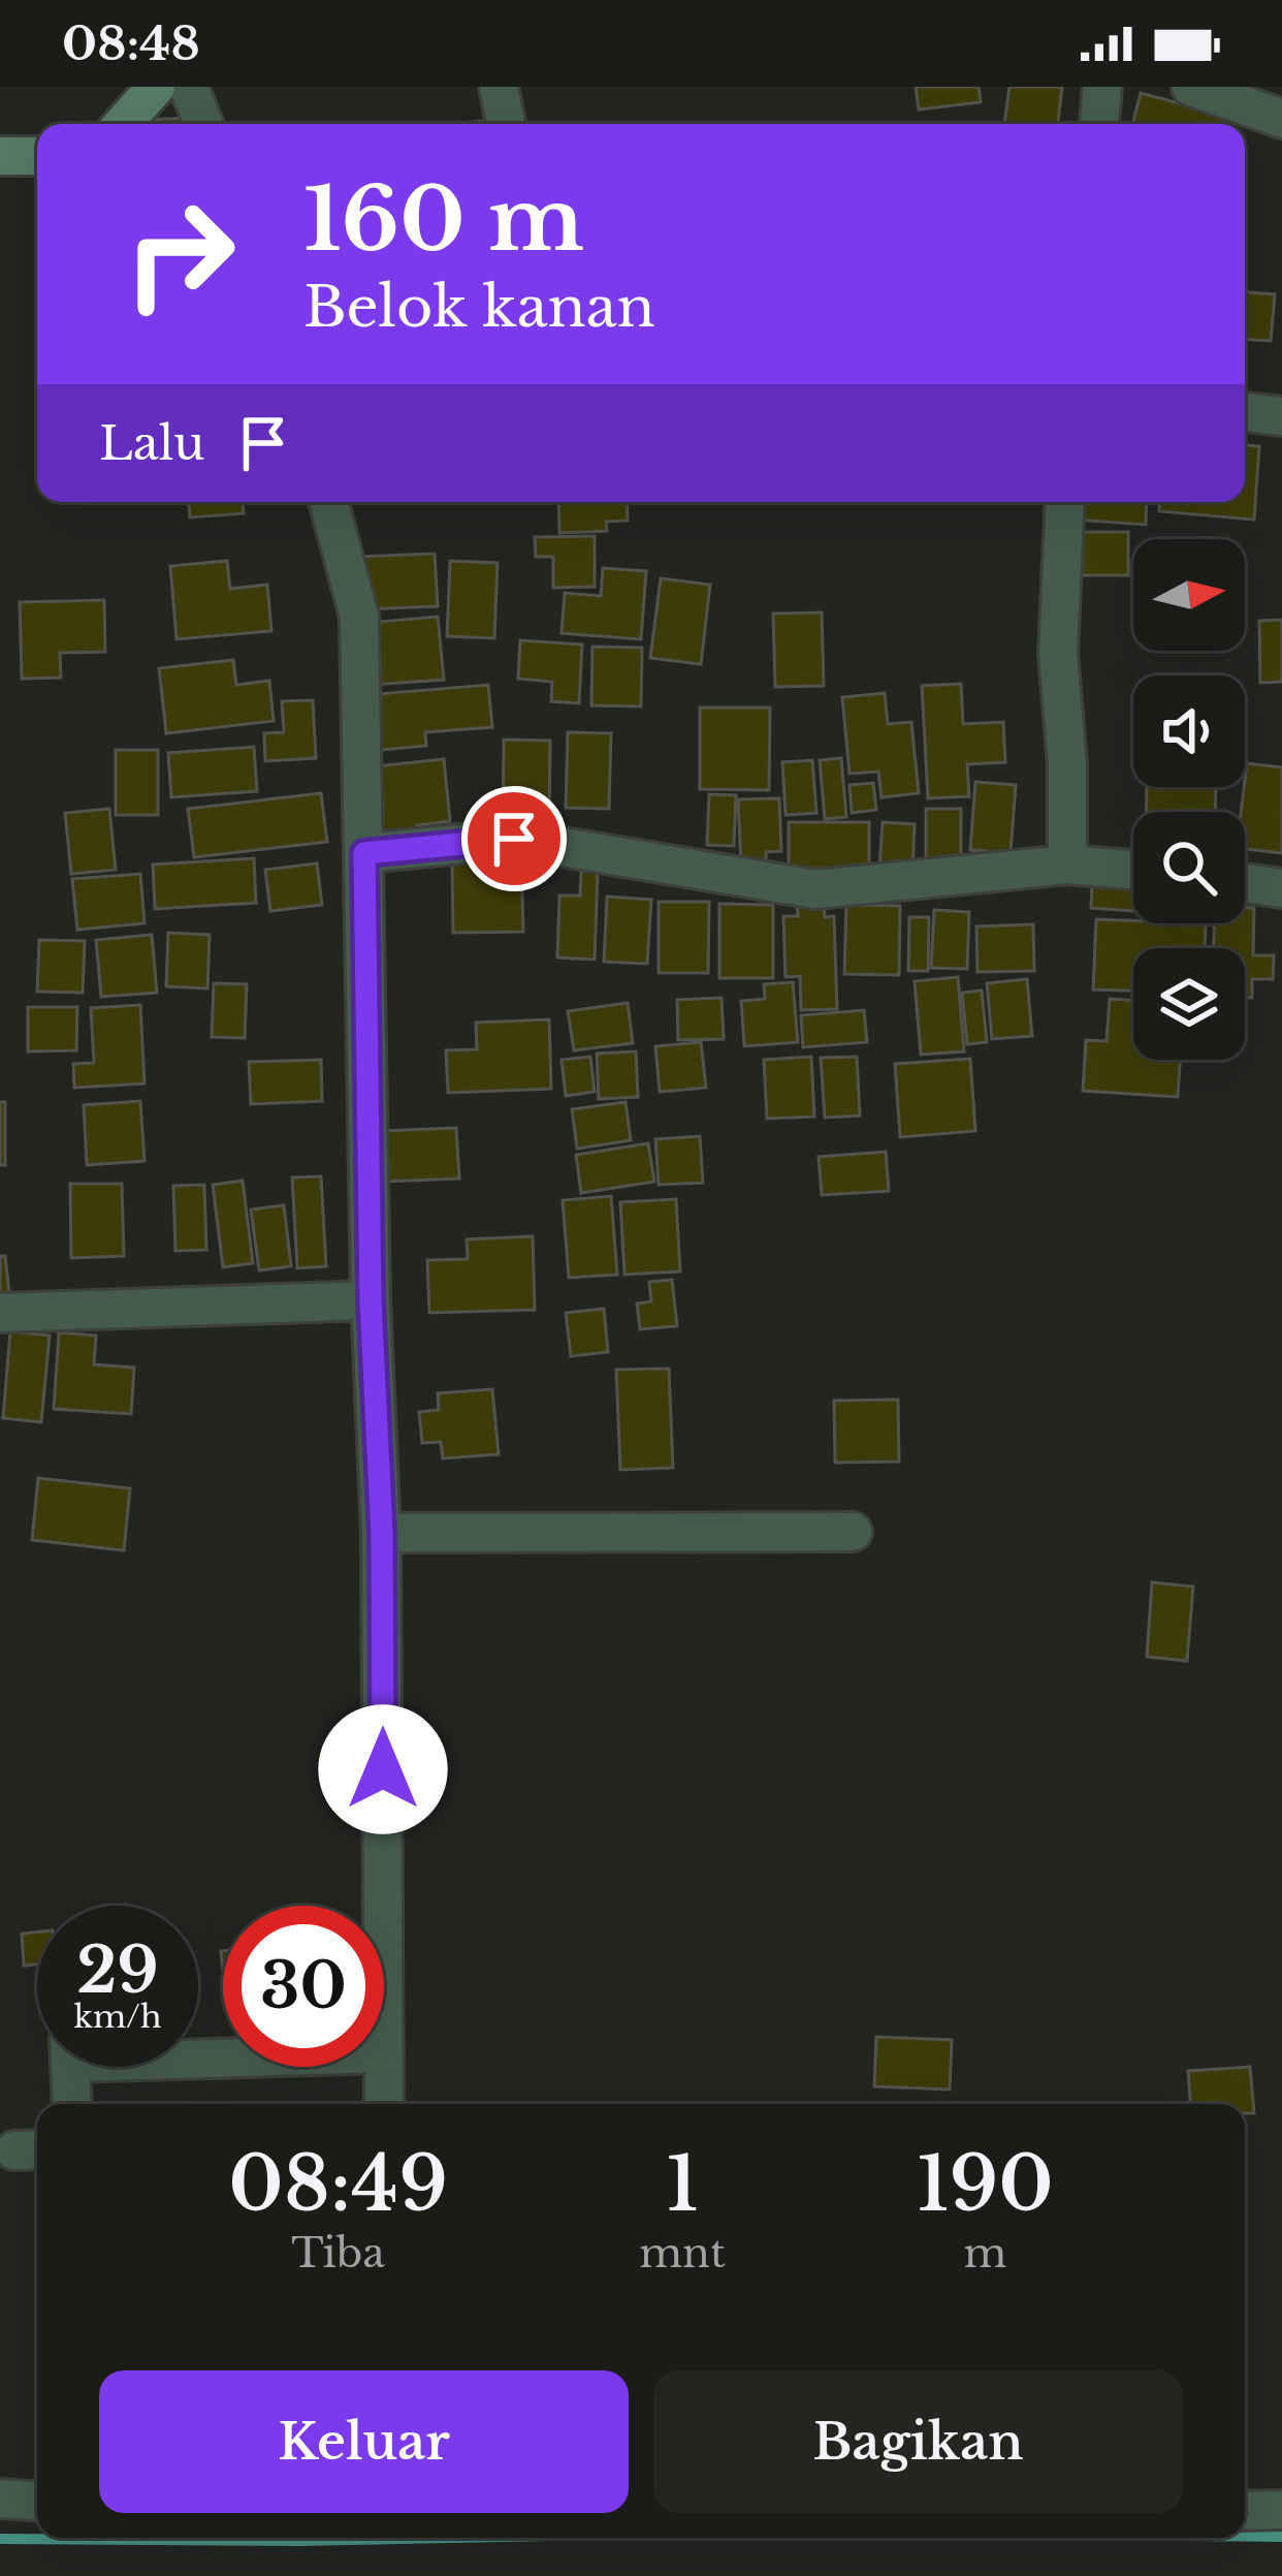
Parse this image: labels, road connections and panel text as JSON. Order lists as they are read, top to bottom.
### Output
{
  "north": "right",
  "page": {
    "status": "08:48",
    "turn": ["160 m", "Belok kanan"],
    "then": "Lalu",
    "speed": "29 km/h",
    "limit": "30",
    "eta": [
      "08:49",
      "Tiba",
      "1",
      "mnt",
      "190",
      "m"
    ],
    "buttons": ["Keluar", "Bagikan"]
  }
}
